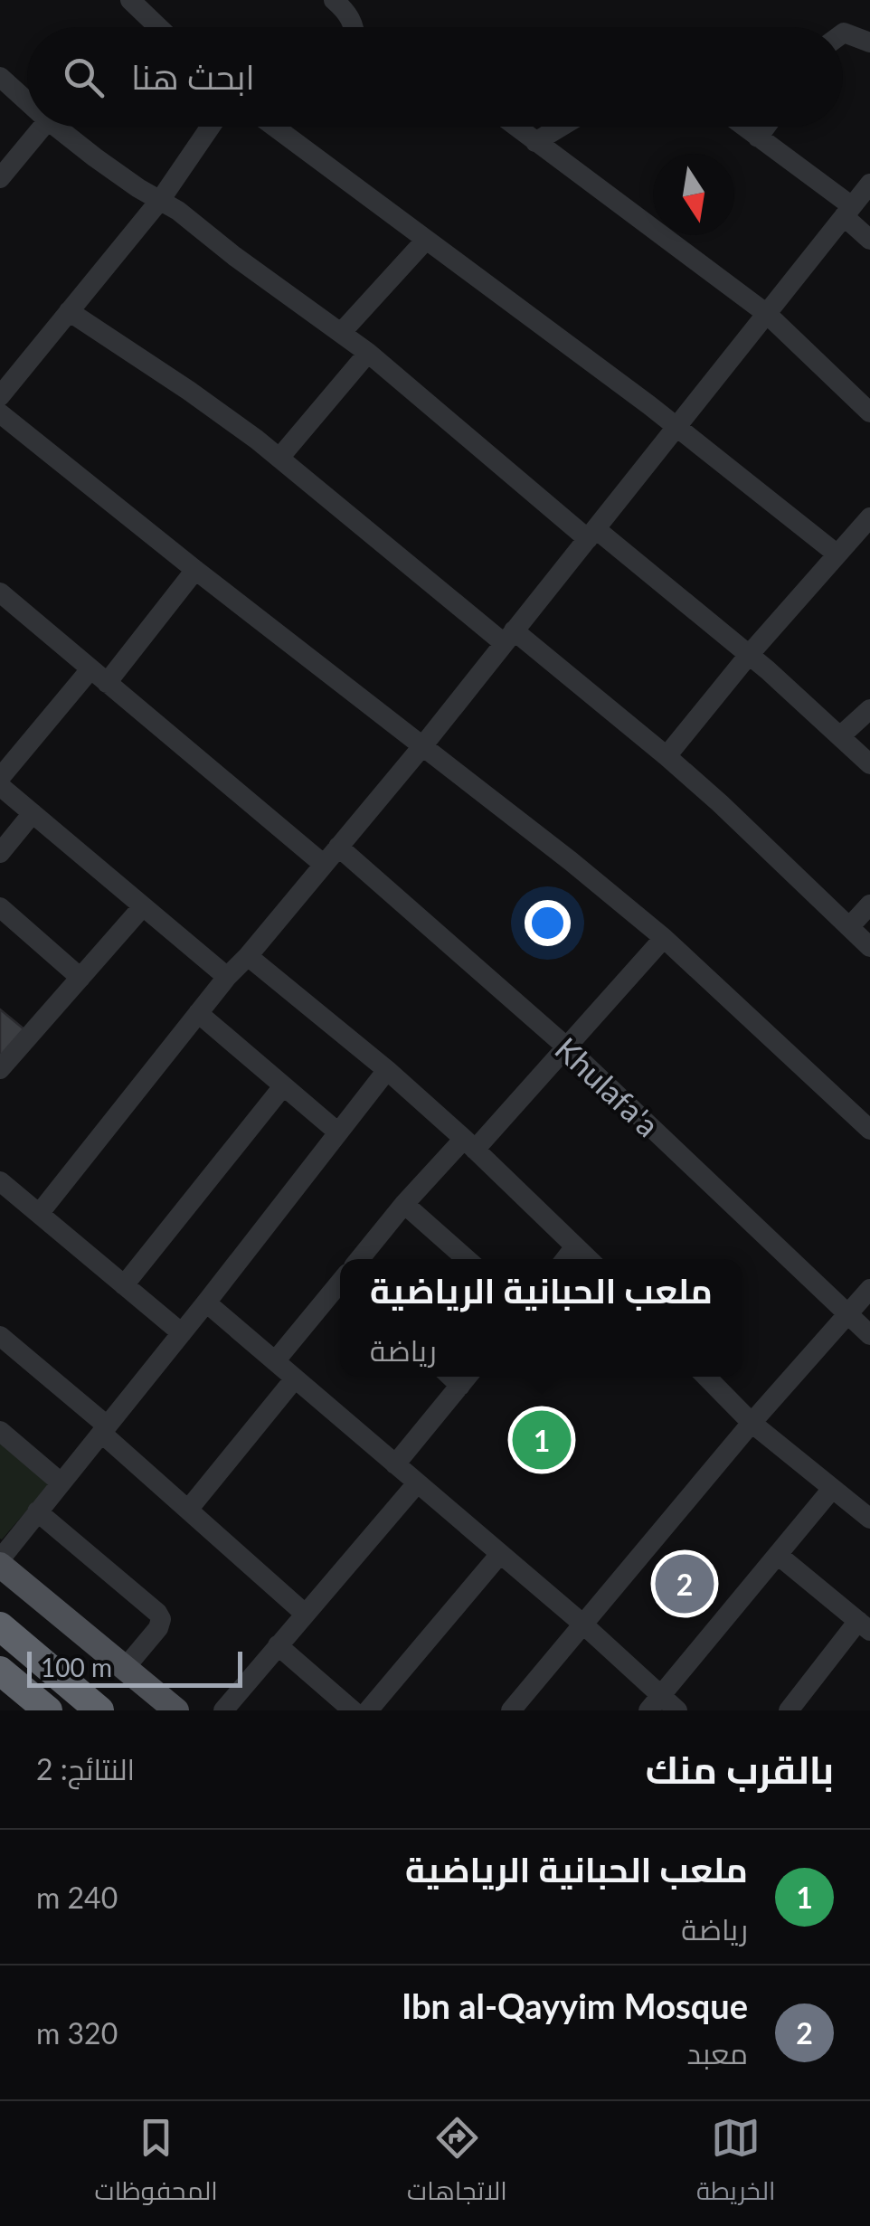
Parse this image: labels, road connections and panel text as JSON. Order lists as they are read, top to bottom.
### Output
{
  "streets": {
    "street": ["Khulafa'a"]
  },
  "scale_bar": "100 m",
  "north": "bottom",
  "page": {
    "search": "ابحث هنا",
    "popup": ["ملعب الحبانية الرياضية", "رياضة"],
    "pins": ["1", "2"],
    "scale": "100 m",
    "heading": ["بالقرب منك", "النتائج: 2"],
    "list": [
      {
        "mark": "1",
        "name": "ملعب الحبانية الرياضية",
        "note": "رياضة",
        "value": "240 m"
      },
      {
        "mark": "2",
        "name": "Ibn al-Qayyim Mosque",
        "note": "معبد",
        "value": "320 m"
      }
    ],
    "nav": ["الخريطة", "الاتجاهات", "المحفوظات"]
  }
}
